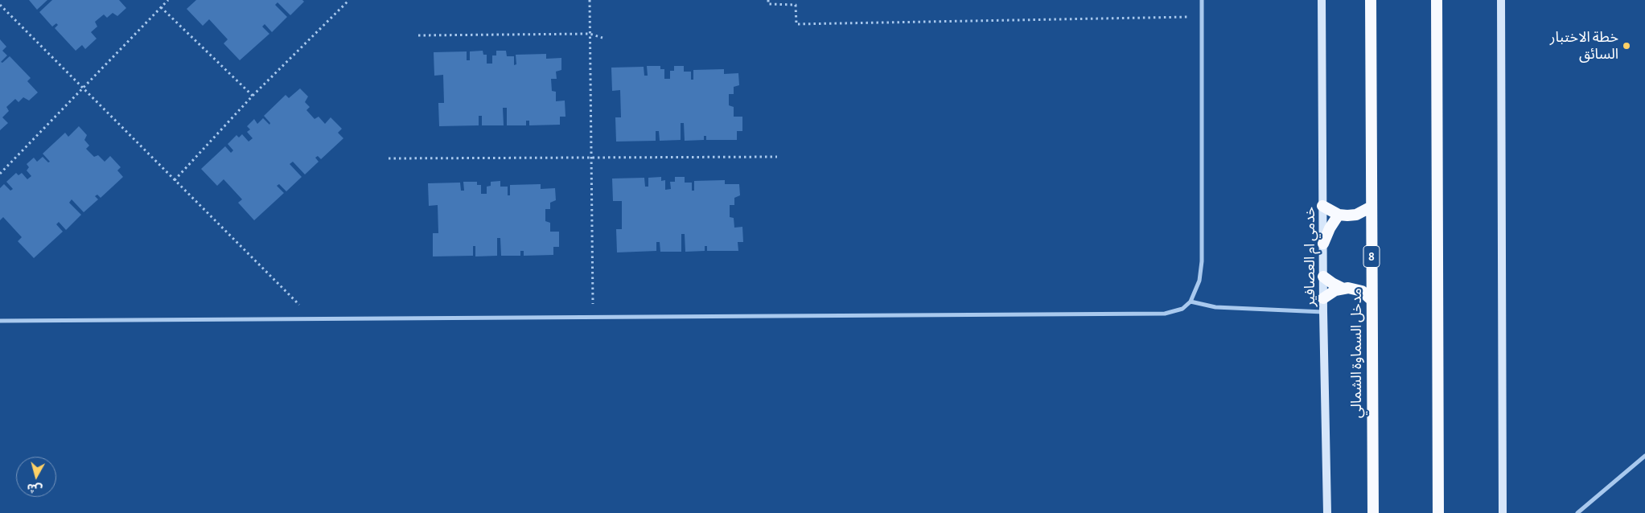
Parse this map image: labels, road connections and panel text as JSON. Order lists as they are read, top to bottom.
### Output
{
  "streets": {
    "highway": ["8", "مدخل السماوة الشمالي"],
    "main road": ["خدمي ام العصافير"]
  },
  "places": ["خطة الاختبار السائق"],
  "north": "bottom"
}
